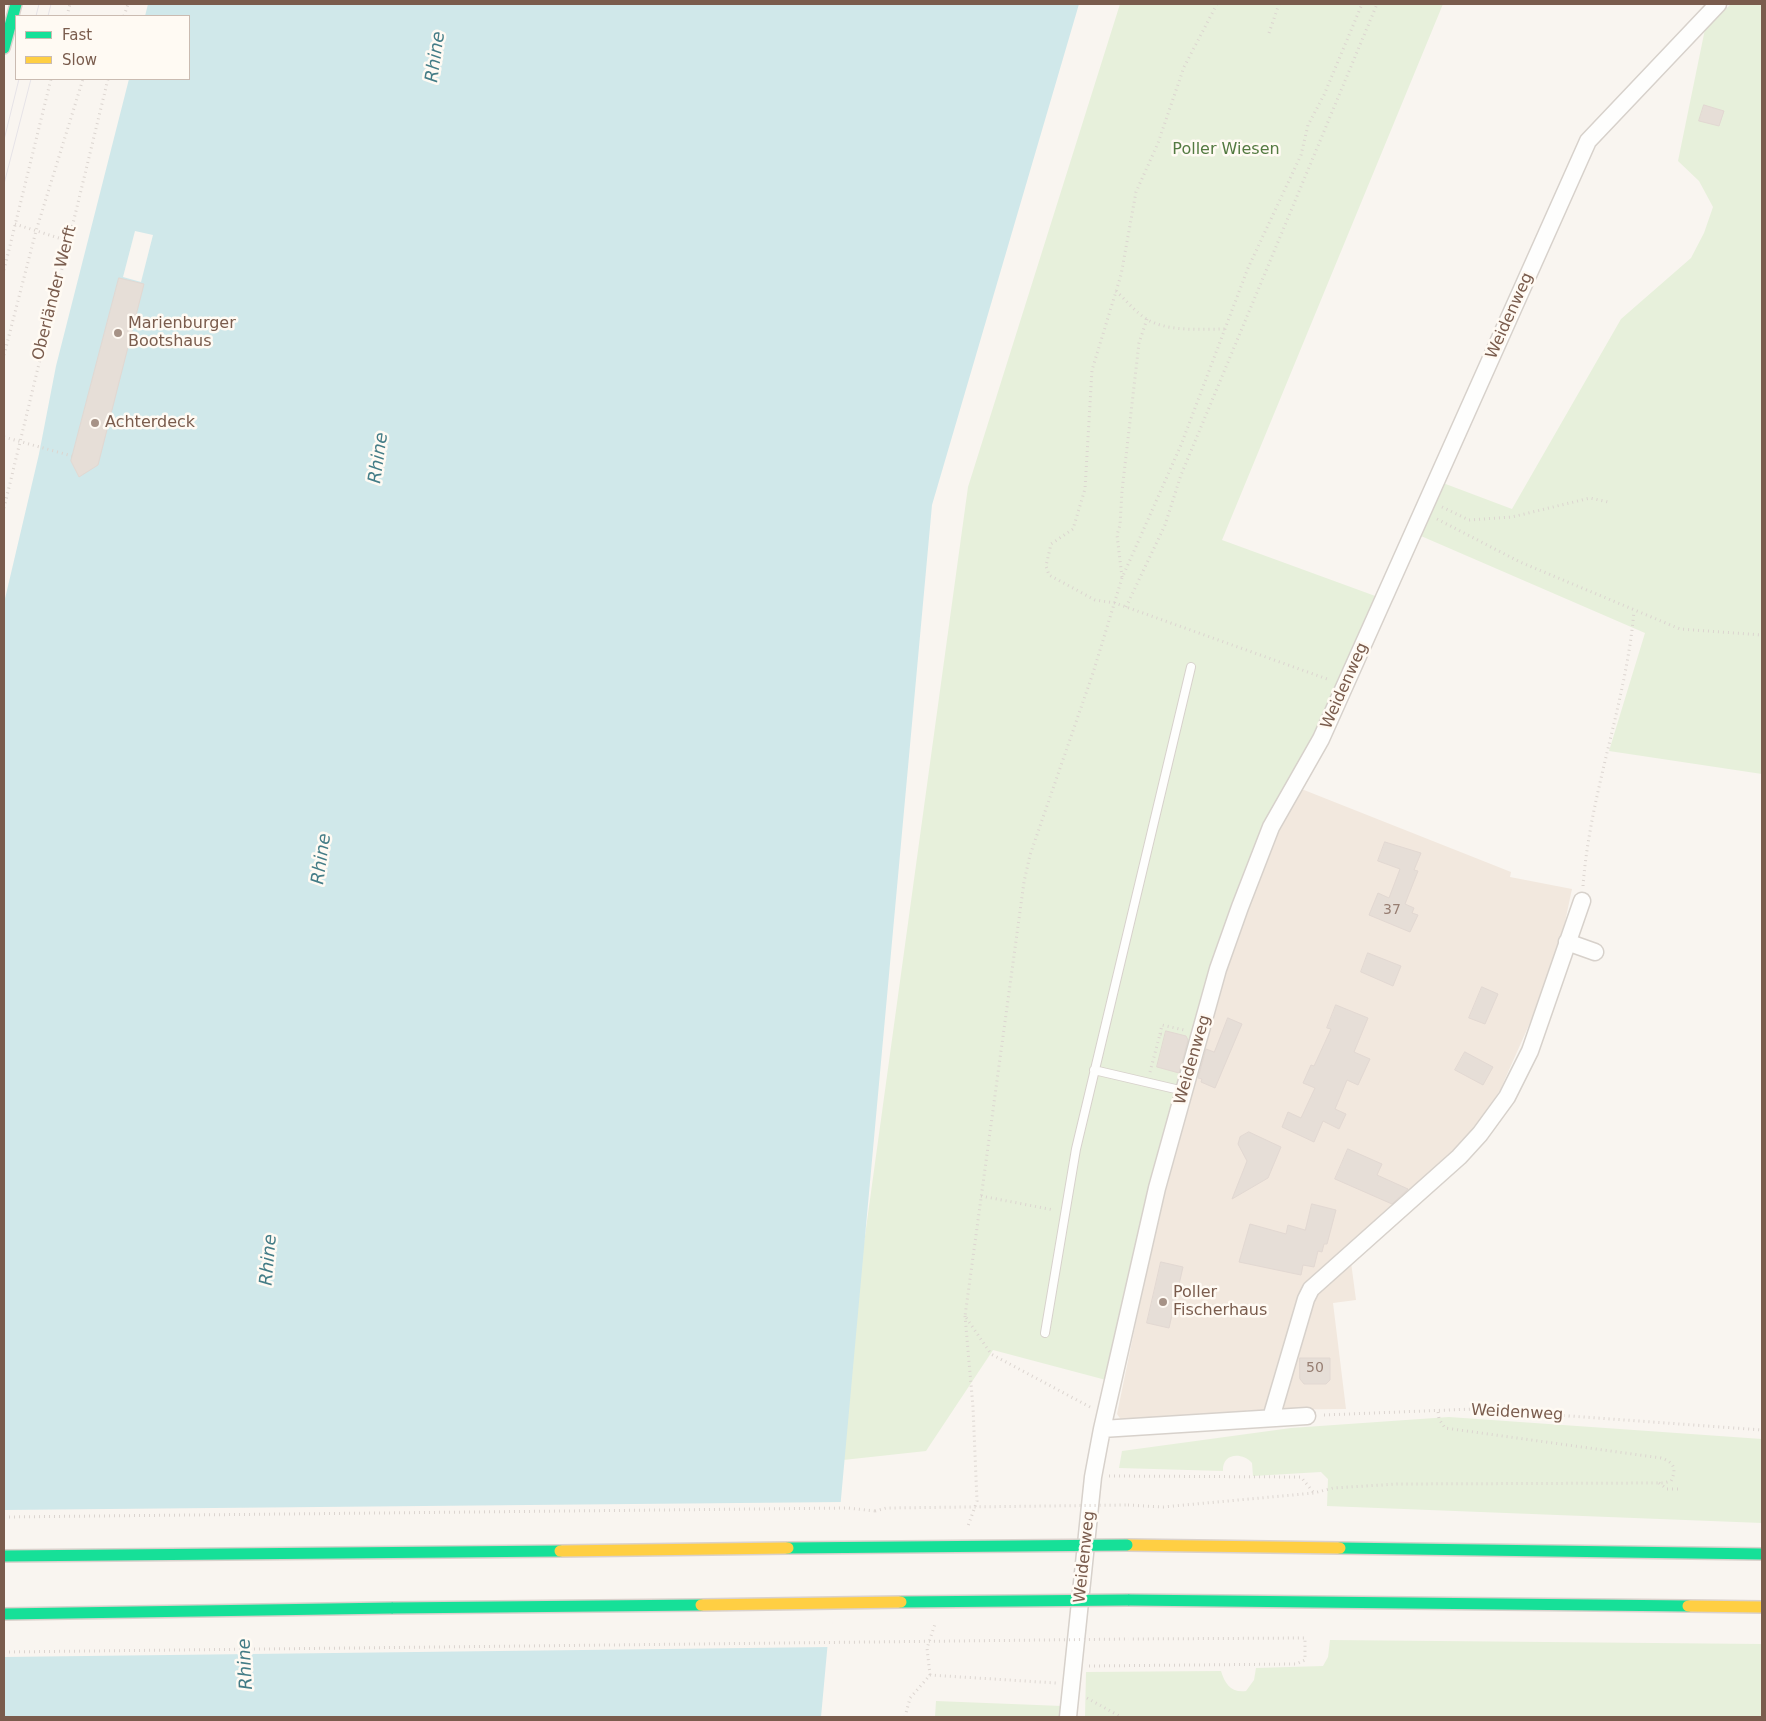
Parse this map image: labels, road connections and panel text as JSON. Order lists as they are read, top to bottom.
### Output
{
  "streets": {
    "street": ["Weidenweg"],
    "path": ["Oberländer Werft"]
  },
  "water": ["Rhine"],
  "parks": ["Poller Wiesen"],
  "places": ["Marienburger Bootshaus", "Achterdeck", "Poller Fischerhaus"],
  "house_numbers": ["37", "50"],
  "legend": ["Fast", "Slow"]
}
